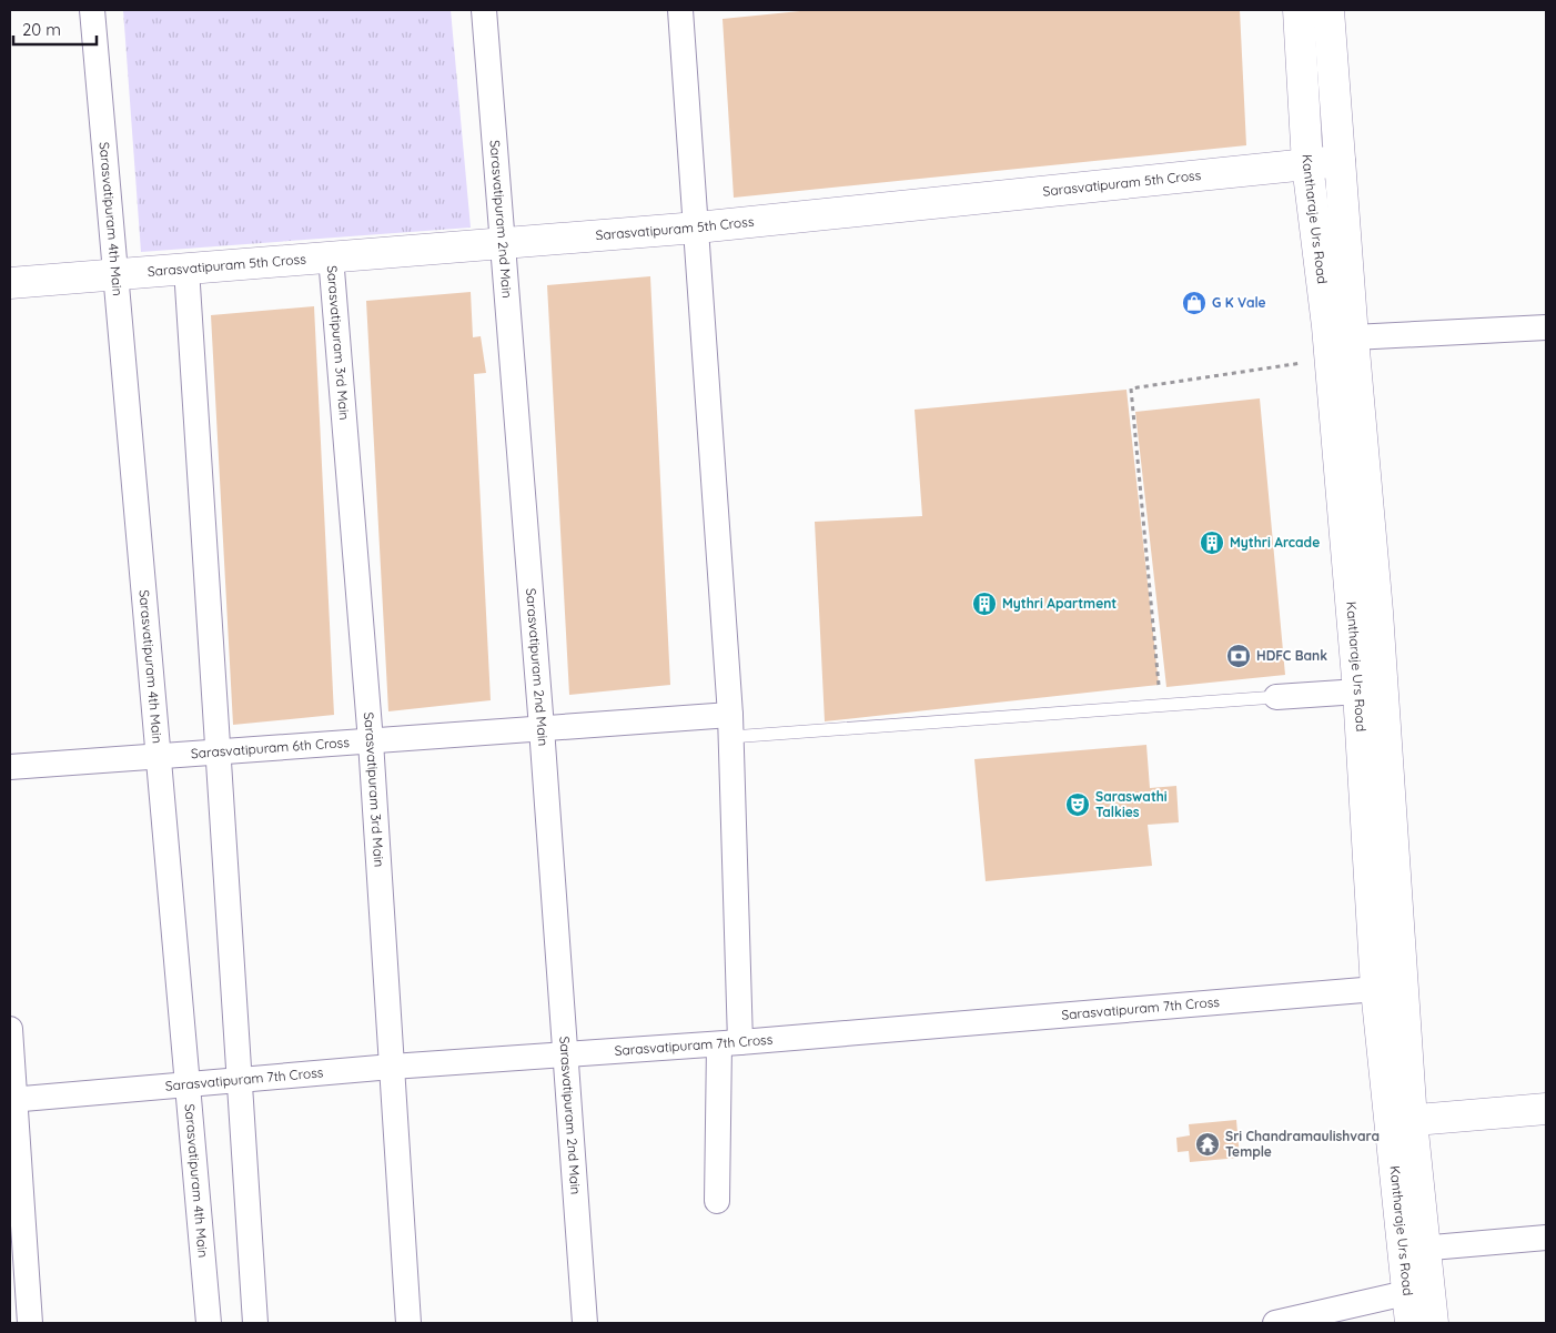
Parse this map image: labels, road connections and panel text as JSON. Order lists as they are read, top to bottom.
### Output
{
  "streets": {
    "street": [
      "Sarasvatipuram 5th Cross",
      "Sarasvatipuram 4th Main",
      "Sarasvatipuram 2nd Main",
      "Kantharaje Urs Road",
      "Sarasvatipuram 3rd Main",
      "Sarasvatipuram 6th Cross",
      "Sarasvatipuram 7th Cross"
    ]
  },
  "crossings": [
    ["Sarasvatipuram 5th Cross", "Sarasvatipuram 4th Main"],
    ["Sarasvatipuram 5th Cross", "Sarasvatipuram 2nd Main"],
    ["Sarasvatipuram 5th Cross", "Kantharaje Urs Road"],
    ["Sarasvatipuram 5th Cross", "Sarasvatipuram 3rd Main"],
    ["Sarasvatipuram 4th Main", "Sarasvatipuram 6th Cross"],
    ["Sarasvatipuram 4th Main", "Sarasvatipuram 7th Cross"],
    ["Sarasvatipuram 2nd Main", "Sarasvatipuram 6th Cross"],
    ["Sarasvatipuram 2nd Main", "Sarasvatipuram 7th Cross"],
    ["Kantharaje Urs Road", "Sarasvatipuram 7th Cross"],
    ["Sarasvatipuram 3rd Main", "Sarasvatipuram 6th Cross"],
    ["Sarasvatipuram 3rd Main", "Sarasvatipuram 7th Cross"]
  ],
  "places": {
    "shop": ["G K Vale"],
    "building": ["Mythri Arcade", "Mythri Apartment"],
    "bank": ["HDFC Bank"],
    "theatre": ["Saraswathi Talkies"],
    "temple": ["Sri Chandramaulishvara Temple"]
  },
  "scale_bar": "20 m"
}
